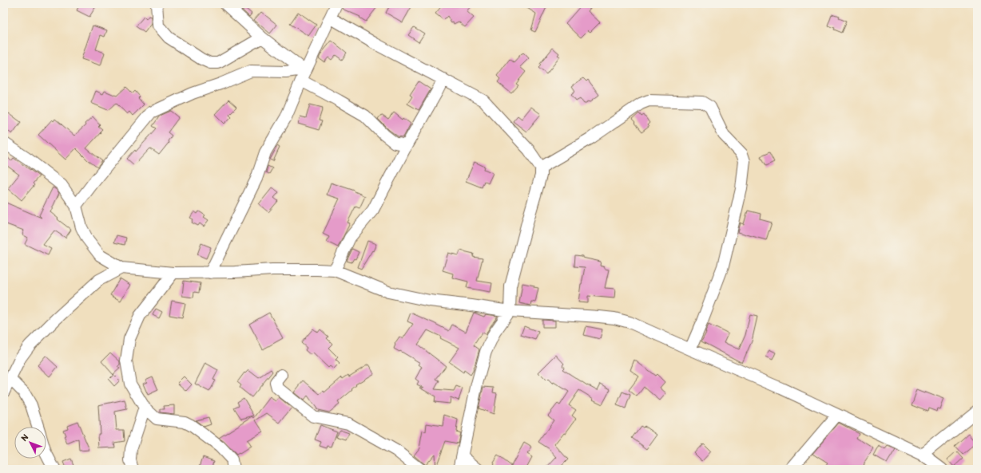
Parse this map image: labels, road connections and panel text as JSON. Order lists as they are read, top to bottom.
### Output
{
  "north": "top left"
}
